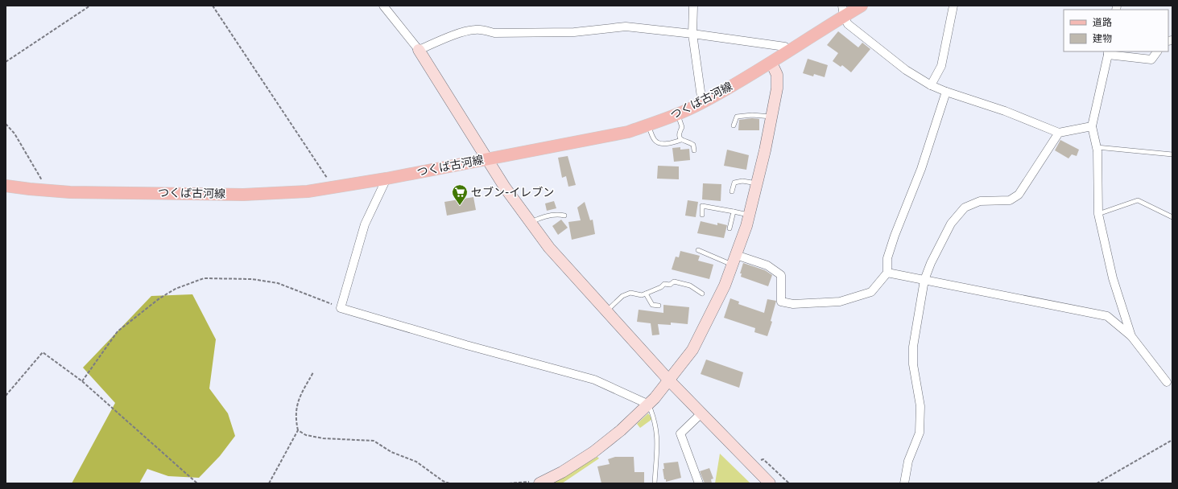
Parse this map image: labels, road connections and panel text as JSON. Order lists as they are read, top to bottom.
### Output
{
  "streets": {
    "main road": ["つくば古河線"]
  },
  "places": {
    "supermarket": ["セブン-イレブン"]
  },
  "legend": ["道路", "建物"]
}
